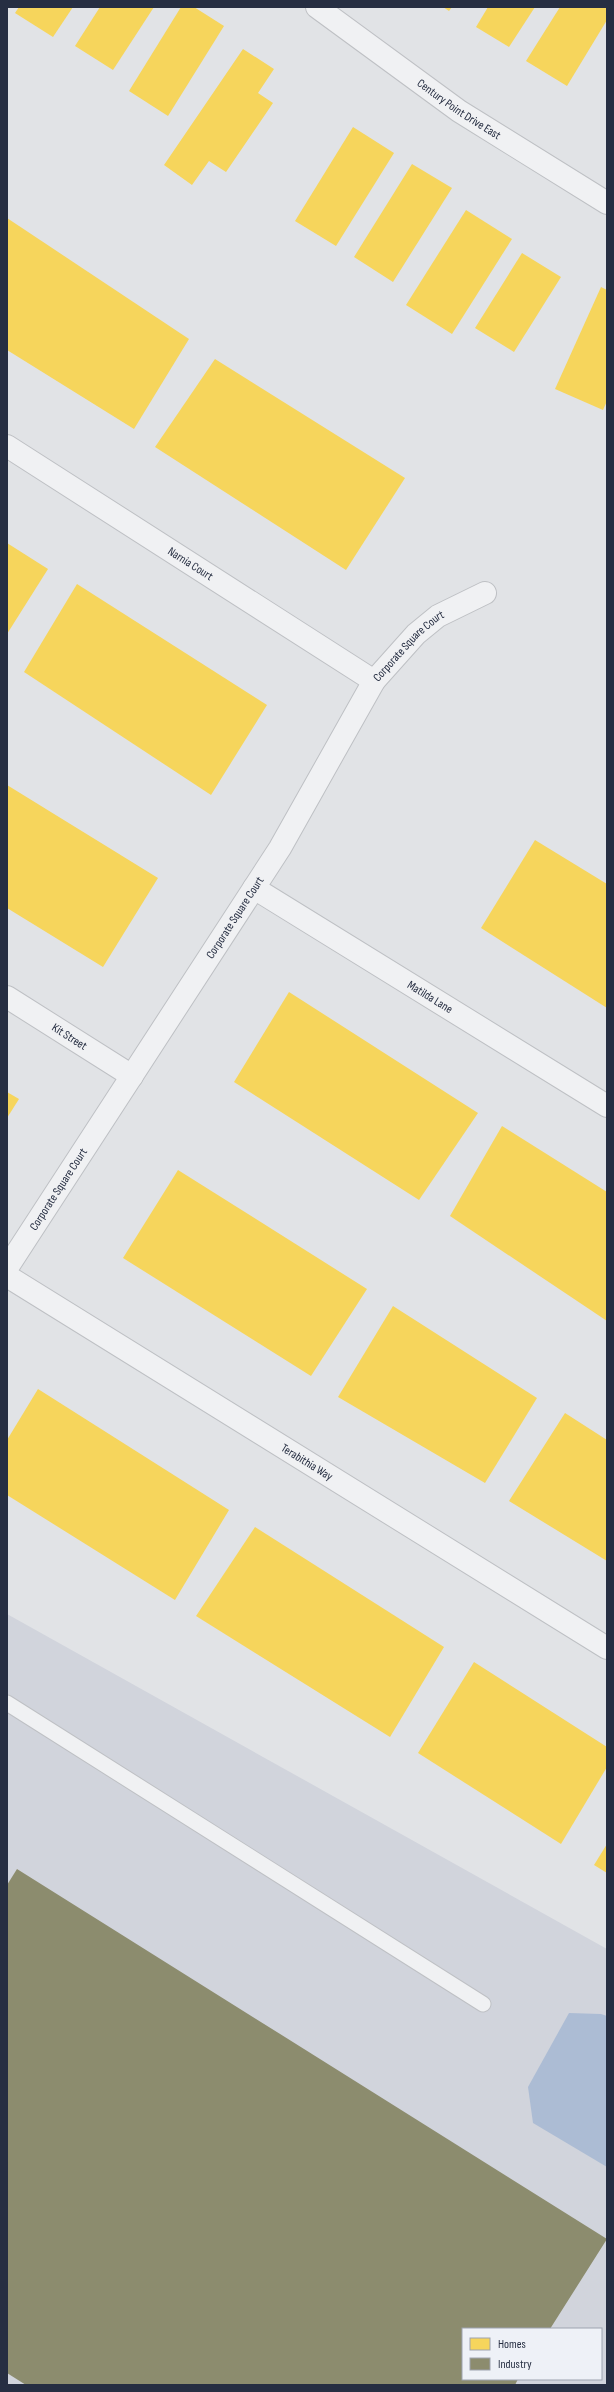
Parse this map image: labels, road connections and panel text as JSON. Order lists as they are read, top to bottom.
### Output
{
  "streets": {
    "street": [
      "Century Point Drive East",
      "Narnia Court",
      "Corporate Square Court",
      "Matilda Lane",
      "Kit Street",
      "Terabithia Way"
    ]
  },
  "crossings": [
    ["Narnia Court", "Corporate Square Court"],
    ["Corporate Square Court", "Matilda Lane"],
    ["Corporate Square Court", "Kit Street"]
  ],
  "legend": ["Homes", "Industry"]
}
